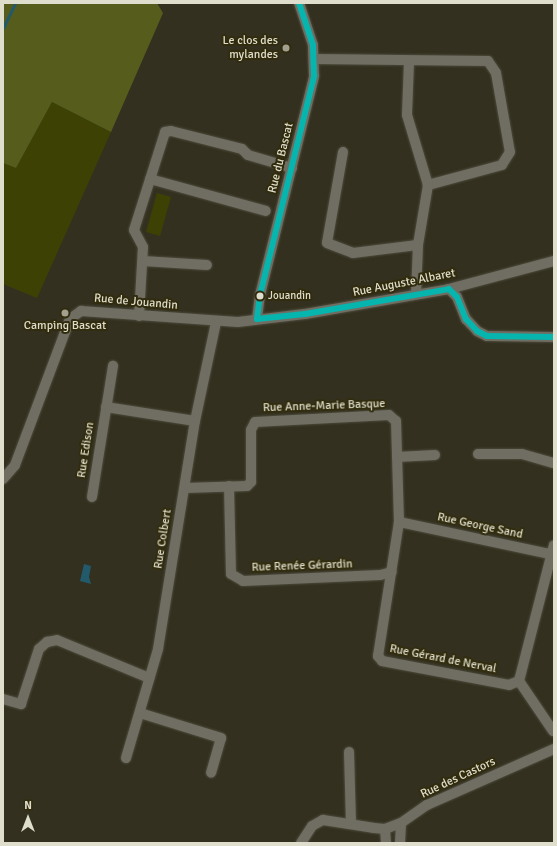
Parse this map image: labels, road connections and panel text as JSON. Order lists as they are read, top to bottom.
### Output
{
  "streets": {
    "street": [
      "Rue du Bascat",
      "Rue Auguste Albaret",
      "Rue de Jouandin",
      "Rue Anne-Marie Basque",
      "Rue Edison",
      "Rue George Sand",
      "Rue Colbert",
      "Rue Renée Gérardin",
      "Rue Gérard de Nerval",
      "Rue des Castors"
    ]
  },
  "crossings": [
    ["Rue du Bascat", "Rue Auguste Albaret"],
    ["Rue du Bascat", "Rue de Jouandin"],
    ["Rue Auguste Albaret", "Rue de Jouandin"],
    ["Rue de Jouandin", "Rue Colbert"],
    ["Rue Anne-Marie Basque", "Rue George Sand"],
    ["Rue Anne-Marie Basque", "Rue Colbert"],
    ["Rue Anne-Marie Basque", "Rue Renée Gérardin"],
    ["Rue Anne-Marie Basque", "Rue Gérard de Nerval"],
    ["Rue George Sand", "Rue Gérard de Nerval"],
    ["Rue Renée Gérardin", "Rue Gérard de Nerval"]
  ],
  "places": ["Le clos des mylandes", "Jouandin", "Camping Bascat"],
  "north": "top"
}
